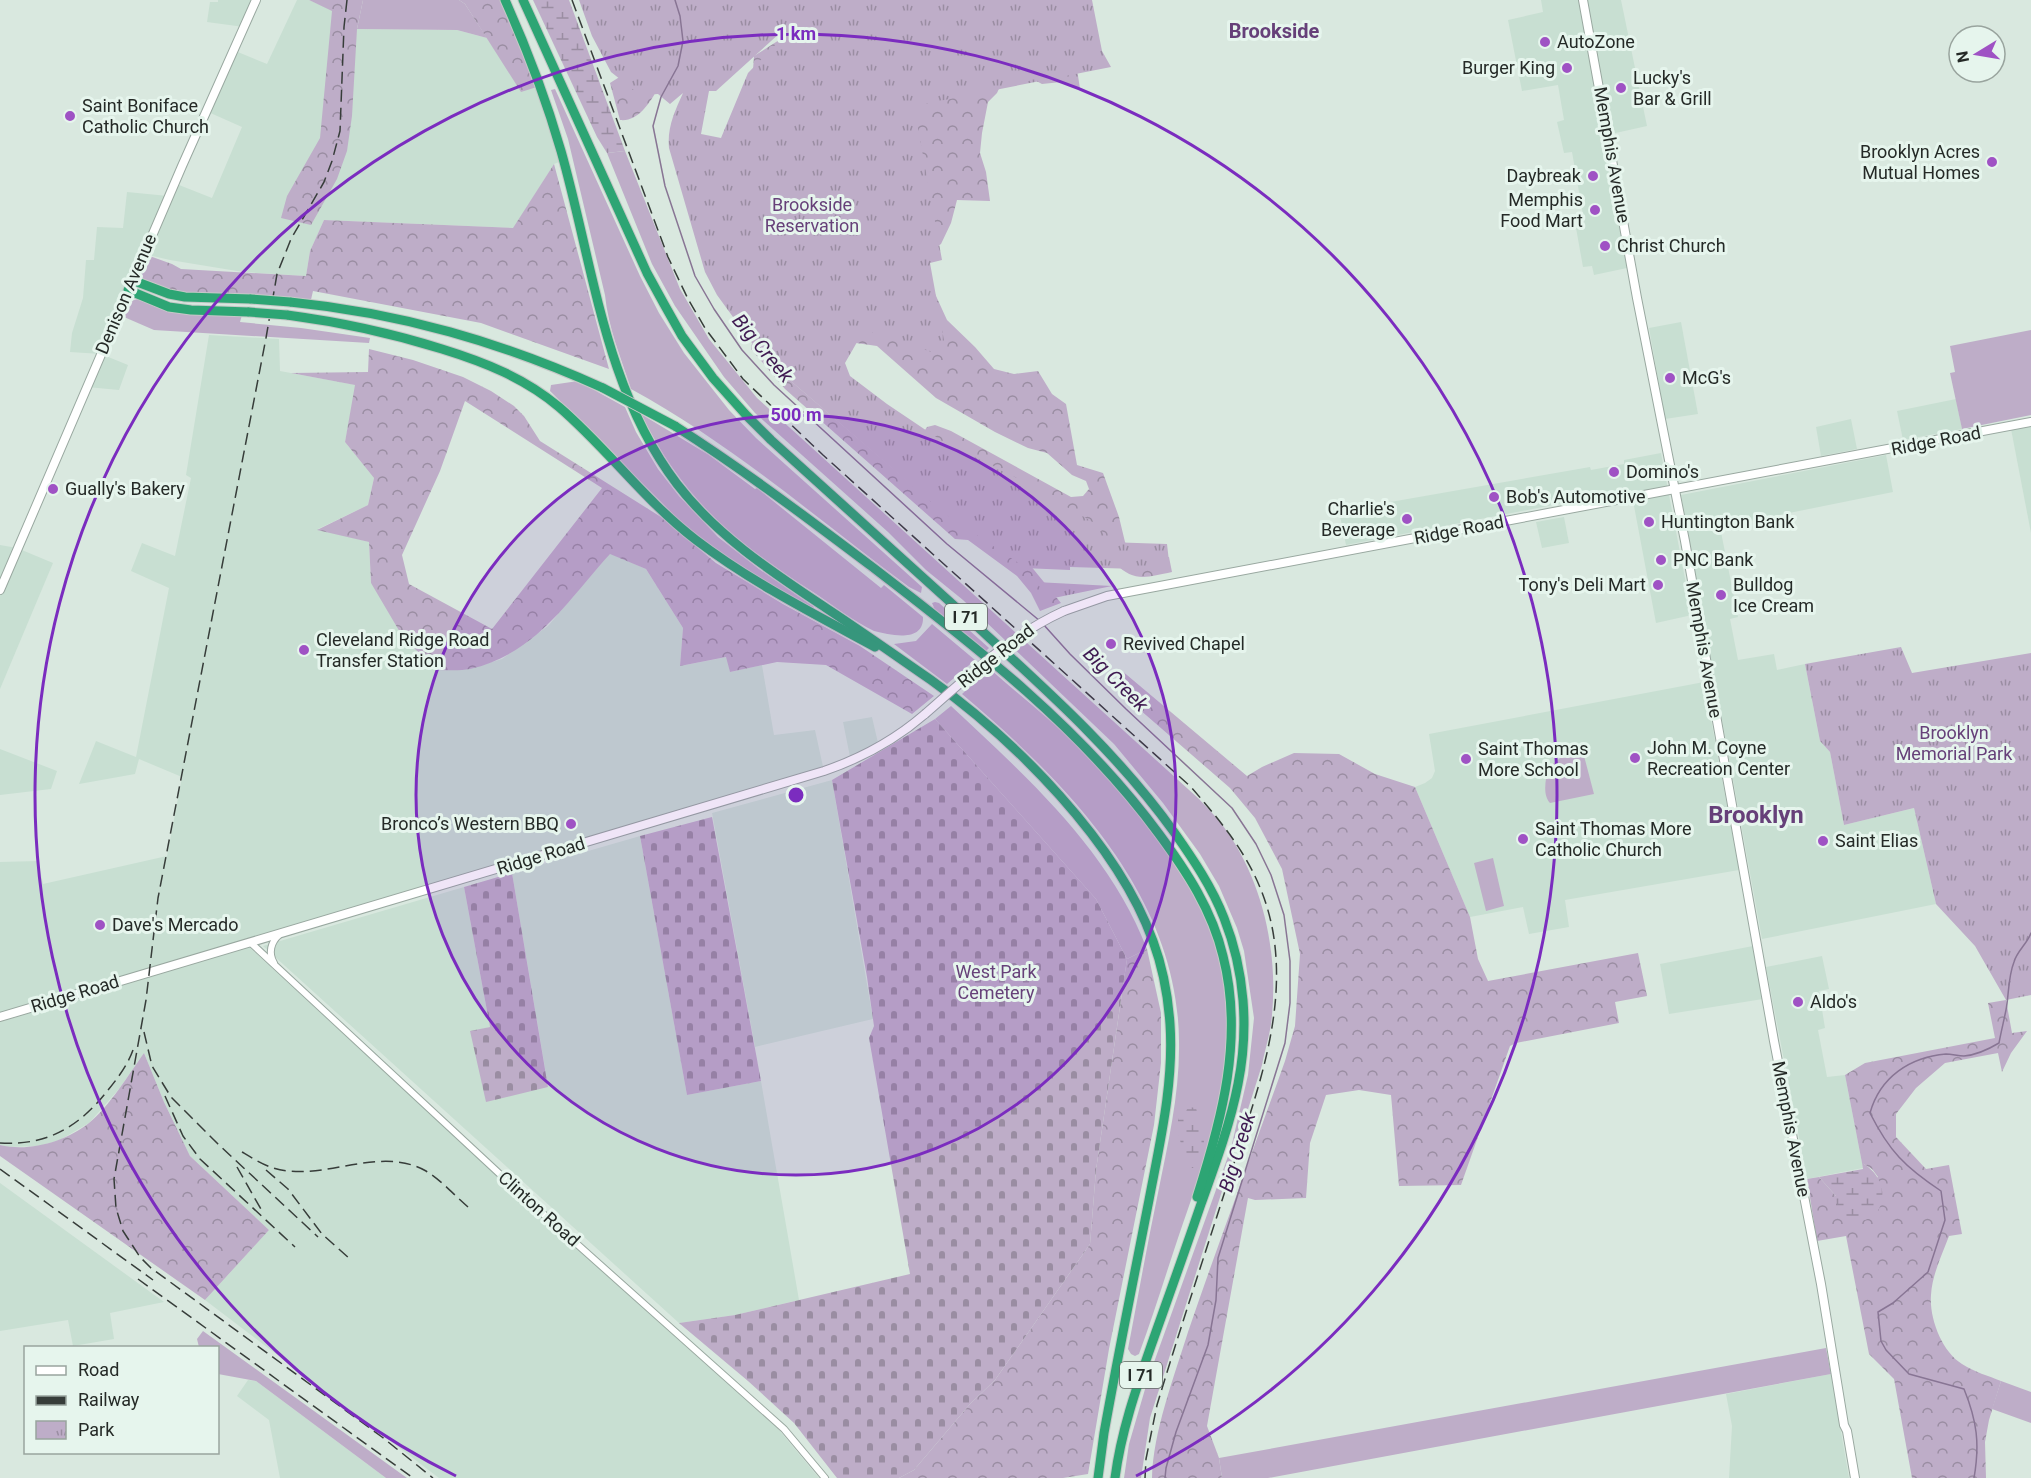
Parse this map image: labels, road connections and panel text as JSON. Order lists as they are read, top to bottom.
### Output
{
  "streets": {
    "highway": ["I 71"],
    "main road": ["Memphis Avenue", "Denison Avenue", "Ridge Road"],
    "street": ["Clinton Road"]
  },
  "crossings": [
    ["Memphis Avenue", "Ridge Road"],
    ["Ridge Road", "Clinton Road"]
  ],
  "districts": ["Brookside", "Brooklyn"],
  "water": ["Big Creek"],
  "parks": ["Brookside Reservation", "Brooklyn Memorial Park", "West Park Cemetery"],
  "places": [
    "AutoZone",
    "Burger King",
    "Lucky's Bar & Grill",
    "Saint Boniface Catholic Church",
    "Brooklyn Acres Mutual Homes",
    "Daybreak",
    "Memphis Food Mart",
    "Christ Church",
    "McG's",
    "Domino's",
    "Gually's Bakery",
    "Bob's Automotive",
    "Charlie's Beverage",
    "Huntington Bank",
    "PNC Bank",
    "Tony's Deli Mart",
    "Bulldog Ice Cream",
    "Revived Chapel",
    "Cleveland Ridge Road Transfer Station",
    "John M. Coyne Recreation Center",
    "Saint Thomas More School",
    "Bronco’s Western BBQ",
    "Saint Thomas More Catholic Church",
    "Saint Elias",
    "Dave's Mercado",
    "Aldo's"
  ],
  "legend": ["Road", "Railway", "Park"],
  "north": "left",
  "rings": ["1 km", "500 m"]
}
